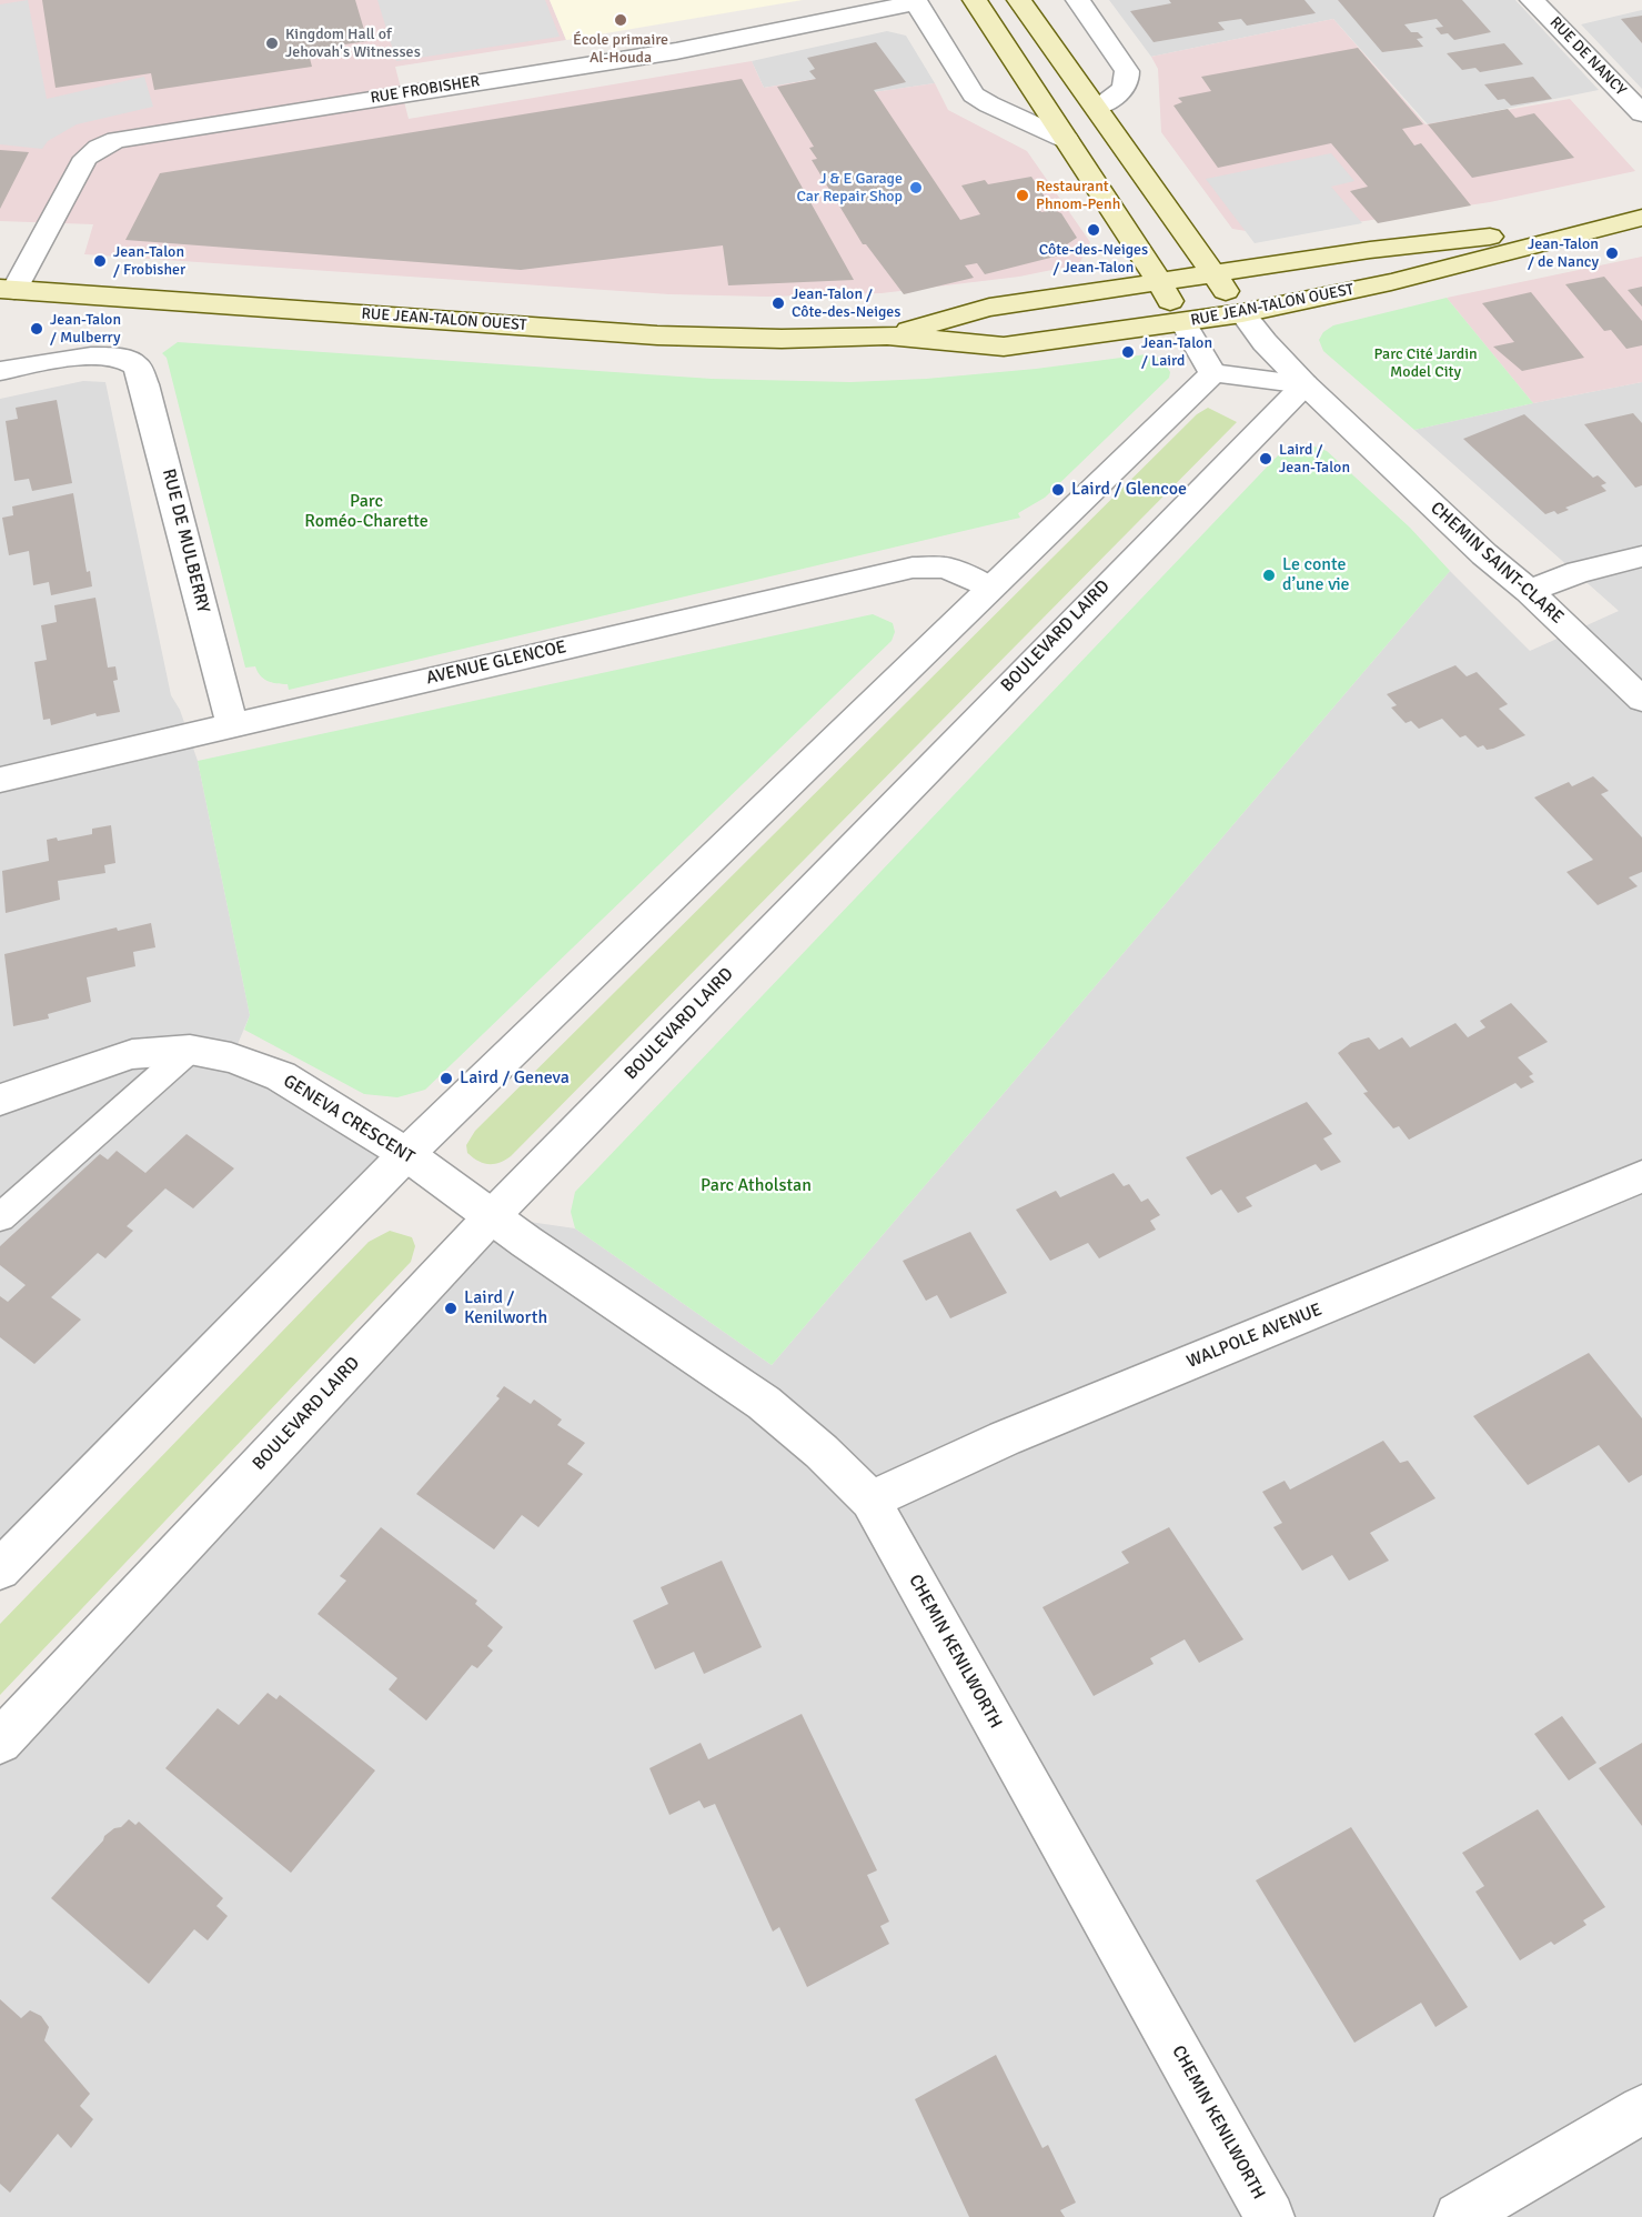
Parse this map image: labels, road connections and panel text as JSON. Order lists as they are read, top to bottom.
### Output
{
  "streets": {
    "main road": ["RUE JEAN-TALON OUEST"],
    "street": [
      "RUE DE NANCY",
      "RUE FROBISHER",
      "RUE DE MULBERRY",
      "CHEMIN SAINT-CLARE",
      "BOULEVARD LAIRD",
      "AVENUE GLENCOE",
      "GENEVA CRESCENT",
      "WALPOLE AVENUE",
      "CHEMIN KENILWORTH"
    ]
  },
  "crossings": [
    ["RUE FROBISHER", "RUE JEAN-TALON OUEST"],
    ["RUE DE MULBERRY", "AVENUE GLENCOE"],
    ["CHEMIN SAINT-CLARE", "BOULEVARD LAIRD"],
    ["BOULEVARD LAIRD", "GENEVA CRESCENT"],
    ["BOULEVARD LAIRD", "CHEMIN KENILWORTH"],
    ["GENEVA CRESCENT", "CHEMIN KENILWORTH"],
    ["WALPOLE AVENUE", "CHEMIN KENILWORTH"]
  ],
  "parks": ["Parc Cité Jardin Model City", "Parc Roméo-Charette", "Parc Atholstan"],
  "places": [
    "École primaire Al-Houda",
    "Kingdom Hall of Jehovah's Witnesses",
    "J & E Garage Car Repair Shop",
    "Restaurant Phnom-Penh",
    "Côte-des-Neiges / Jean-Talon",
    "Jean-Talon / de Nancy",
    "Jean-Talon / Frobisher",
    "Jean-Talon / Côte-des-Neiges",
    "Jean-Talon / Mulberry",
    "Jean-Talon / Laird",
    "Laird / Jean-Talon",
    "Laird / Glencoe",
    "Le conte d’une vie",
    "Laird / Geneva",
    "Laird / Kenilworth"
  ]
}
